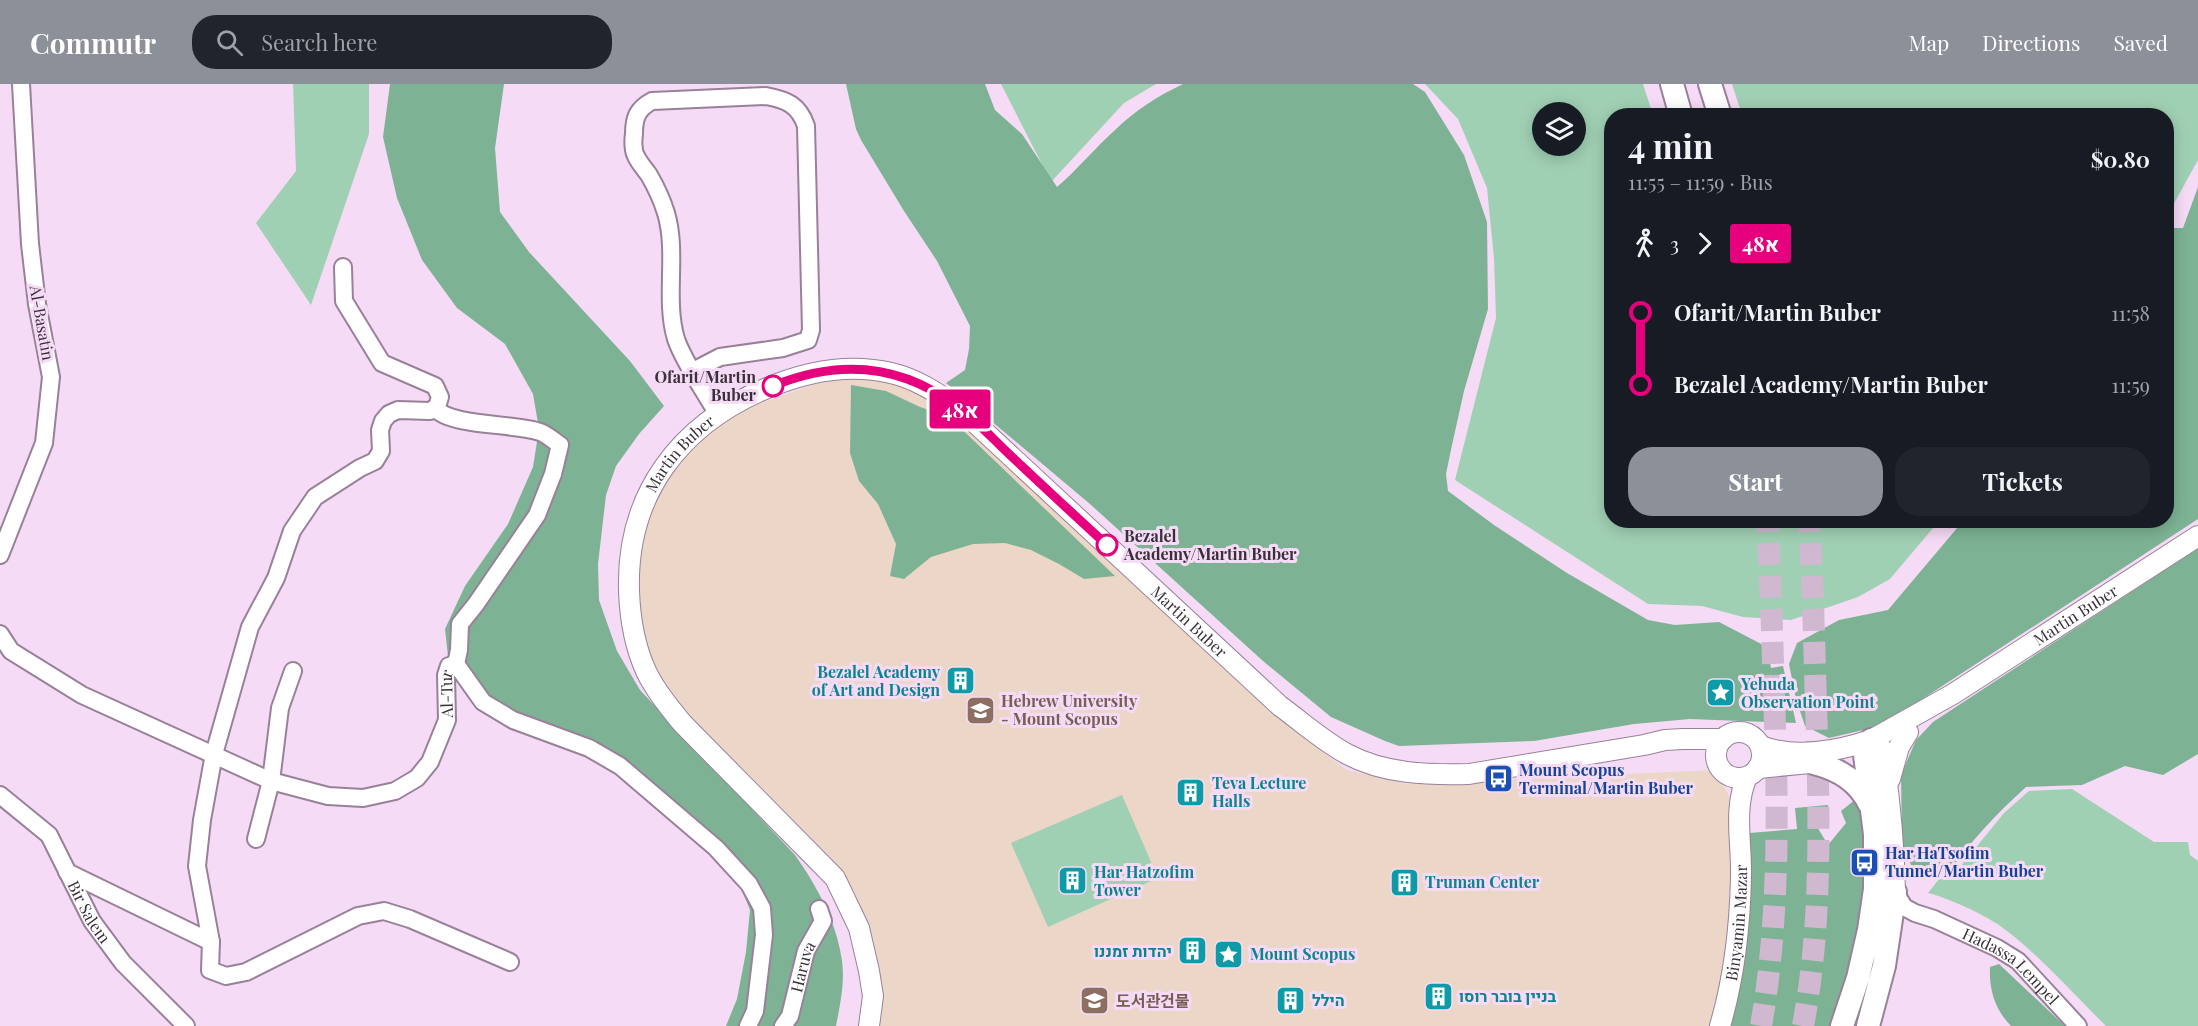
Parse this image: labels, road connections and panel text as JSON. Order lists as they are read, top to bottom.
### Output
{
  "streets": {
    "street": [
      "Al-Basatin",
      "Martin Buber",
      "Al-Tur",
      "Bir Salem",
      "Binyamin Mazar",
      "Haruva",
      "Hadassa Lempel"
    ]
  },
  "crossings": [
    ["Martin Buber", "Binyamin Mazar"]
  ],
  "places": {
    "other": ["Ofarit/Martin Buber", "Bezalel Academy/Martin Buber"],
    "building": [
      "Bezalel Academy of Art and Design",
      "Teva Lecture Halls",
      "Har Hatzofim Tower",
      "Truman Center",
      "יהדות זמננו",
      "בניין בובר רוסו",
      "הילל"
    ],
    "place": ["Yehuda Observation Point", "Mount Scopus"],
    "school or university": ["Hebrew University - Mount Scopus", "도서관건물"],
    "bus stop": ["Mount Scopus Terminal/Martin Buber", "Har HaTsofim Tunnel/Martin Buber"]
  },
  "lines": ["bus line 48א"],
  "page": {
    "header": "Commutr",
    "search": "Search here",
    "nav": ["Map", "Directions", "Saved"],
    "on_map": "48א",
    "heading": ["4 min", "11:55 – 11:59 · Bus", "$0.80"],
    "legs": ["3", "48א"],
    "list": [
      {
        "name": "Ofarit/Martin Buber",
        "value": "11:58"
      },
      {
        "name": "Bezalel Academy/Martin Buber",
        "value": "11:59"
      }
    ],
    "buttons": ["Start", "Tickets"]
  }
}
